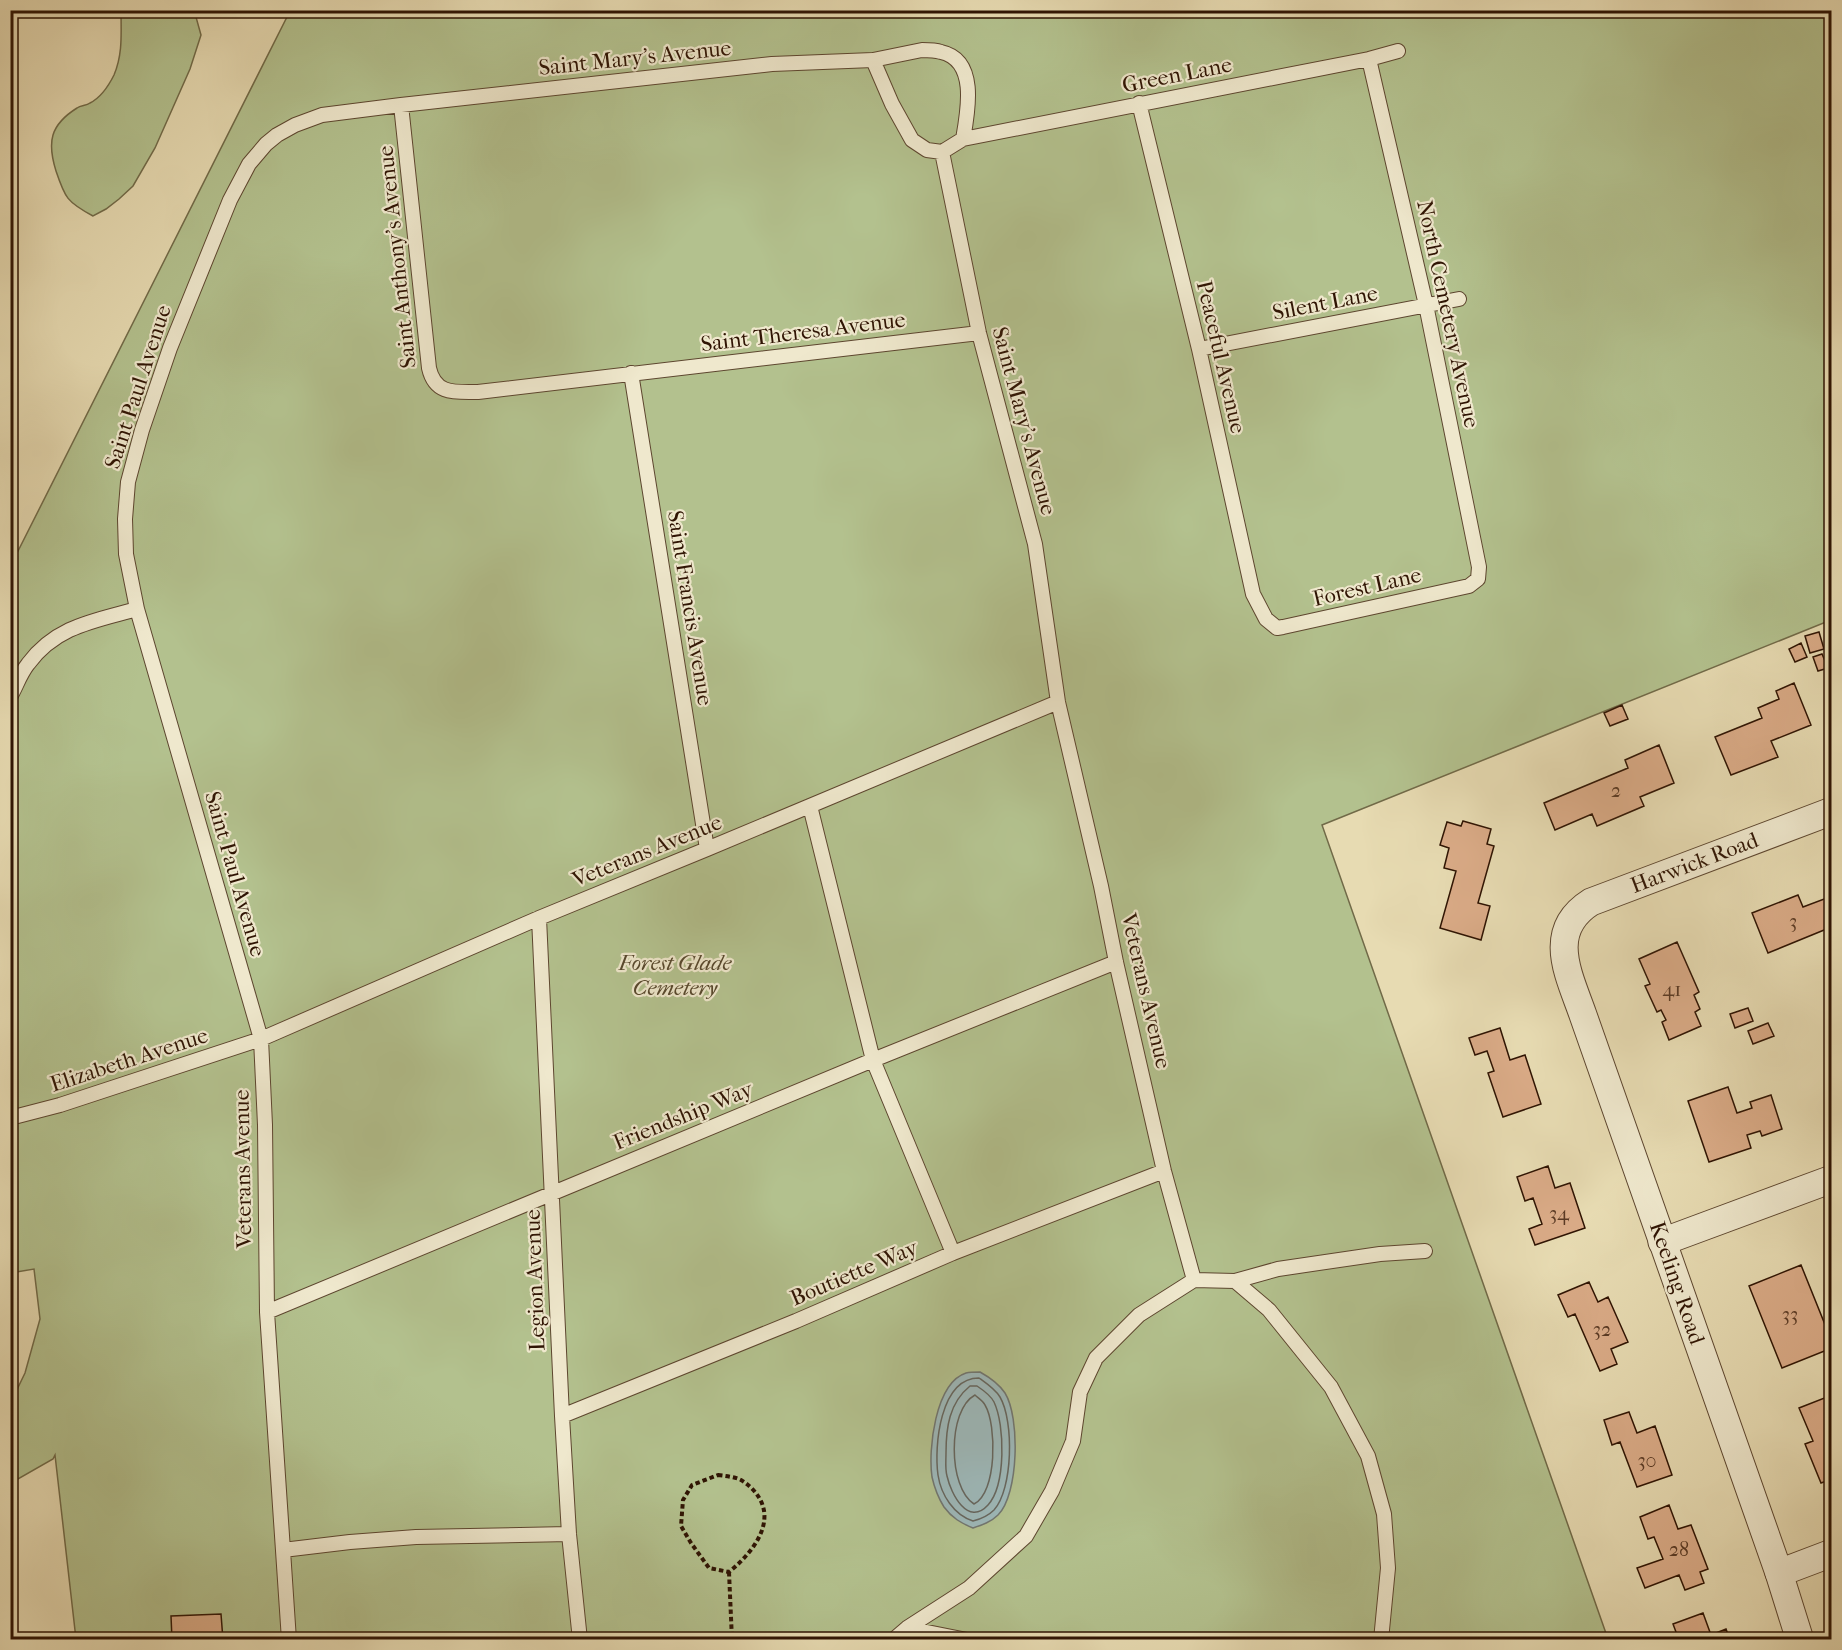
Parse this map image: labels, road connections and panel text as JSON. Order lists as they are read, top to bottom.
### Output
{
  "streets": {
    "street": ["Harwick Road", "Keeling Road"],
    "lane": [
      "Saint Mary's Avenue",
      "Green Lane",
      "Saint Anthony's Avenue",
      "Silent Lane",
      "North Cemetery Avenue",
      "Saint Theresa Avenue",
      "Peaceful Avenue",
      "Saint Paul Avenue",
      "Forest Lane",
      "Saint Francis Avenue",
      "Veterans Avenue",
      "Elizabeth Avenue",
      "Friendship Way",
      "Boutiette Way",
      "Legion Avenue"
    ]
  },
  "crossings": [
    ["Saint Mary's Avenue", "Green Lane"],
    ["Saint Mary's Avenue", "Saint Anthony's Avenue"],
    ["Saint Mary's Avenue", "Saint Theresa Avenue"],
    ["Saint Mary's Avenue", "Saint Paul Avenue"],
    ["Saint Mary's Avenue", "Veterans Avenue"],
    ["Green Lane", "North Cemetery Avenue"],
    ["Green Lane", "Peaceful Avenue"],
    ["Saint Anthony's Avenue", "Saint Theresa Avenue"],
    ["Saint Anthony's Avenue", "Saint Paul Avenue"],
    ["Saint Anthony's Avenue", "Saint Francis Avenue"],
    ["Silent Lane", "North Cemetery Avenue"],
    ["Silent Lane", "Peaceful Avenue"],
    ["North Cemetery Avenue", "Forest Lane"],
    ["Saint Theresa Avenue", "Saint Francis Avenue"],
    ["Peaceful Avenue", "Forest Lane"],
    ["Saint Paul Avenue", "Veterans Avenue"],
    ["Saint Paul Avenue", "Elizabeth Avenue"],
    ["Saint Francis Avenue", "Veterans Avenue"],
    ["Veterans Avenue", "Elizabeth Avenue"],
    ["Veterans Avenue", "Friendship Way"],
    ["Veterans Avenue", "Boutiette Way"],
    ["Veterans Avenue", "Legion Avenue"],
    ["Harwick Road", "Keeling Road"],
    ["Friendship Way", "Legion Avenue"],
    ["Boutiette Way", "Legion Avenue"]
  ],
  "parks": ["Forest Glade Cemetery"],
  "house_numbers": [
    "2",
    "3",
    "41",
    "34",
    "33",
    "32",
    "30",
    "28"
  ]
}
